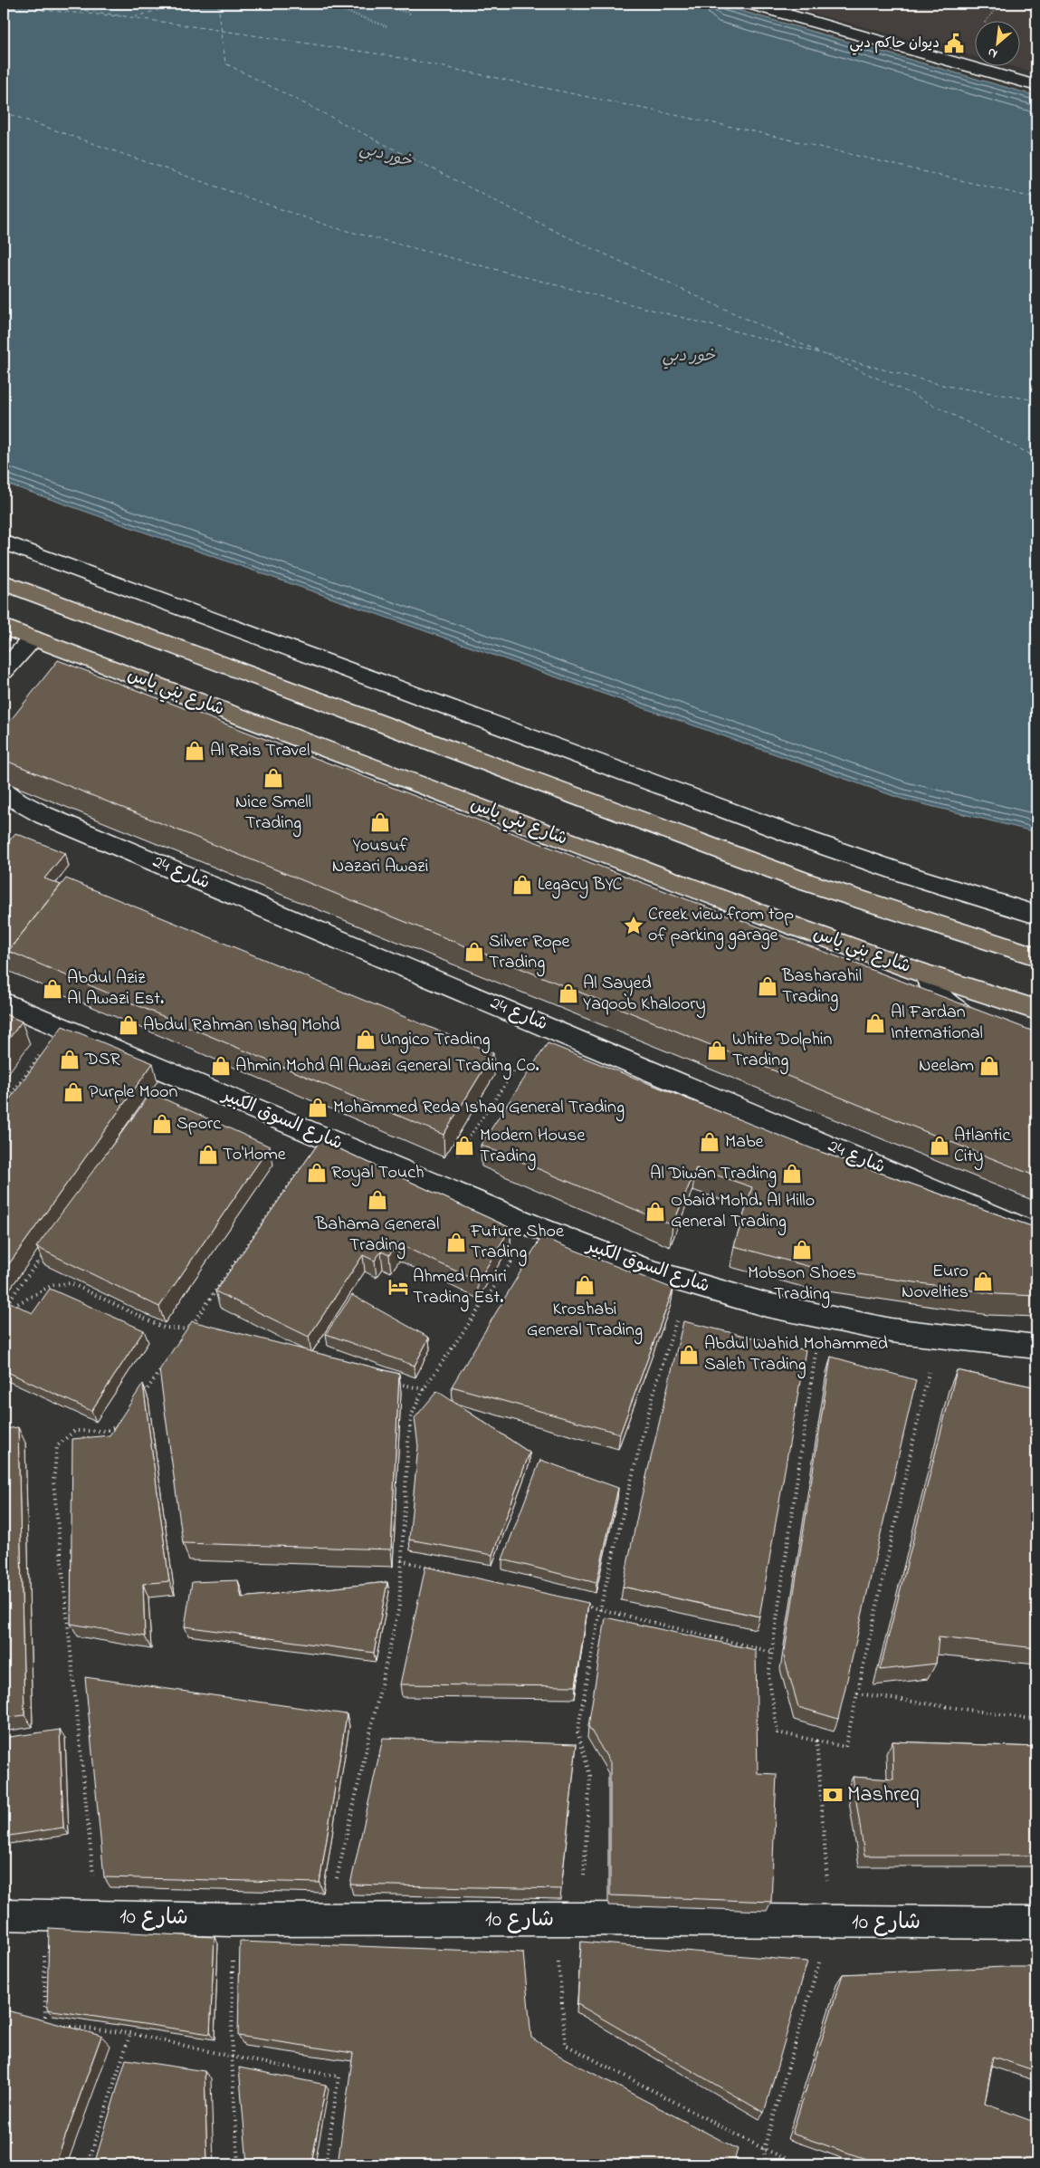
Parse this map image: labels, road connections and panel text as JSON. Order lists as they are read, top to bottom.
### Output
{
  "streets": {
    "main road": ["شارع بني ياس"],
    "street": ["شارع 24", "شارع السوق الكبير", "شارع 10"]
  },
  "water": ["خور دبي"],
  "places": {
    "public building": ["ديوان حاكم دبي"],
    "shop": [
      "Al Rais Travel",
      "Nice Smell Trading",
      "Yousuf Nazari Awazi",
      "Legacy BYC",
      "Silver Rope Trading",
      "Basharahil Trading",
      "Abdul Aziz Al Awazi Est.",
      "Al Sayed Yaqoob Khaloory",
      "Al Fardan International",
      "Abdul Rahman Ishaq Mohd",
      "Ungico Trading",
      "White Dolphin Trading",
      "DSR",
      "Ahmin Mohd Al Awazi General Trading Co.",
      "Neelam",
      "Purple Moon",
      "Mohammed Reda Ishaq General Trading",
      "Sporc",
      "Mabe",
      "Modern House Trading",
      "Atlantic City",
      "To'Home",
      "Royal Touch",
      "Al Diwan Trading",
      "Bahama General Trading",
      "Obaid Mohd. Al Hillo General Trading",
      "Future Shoe Trading",
      "Mobson Shoes Trading",
      "Euro Novelties",
      "Kroshabi General Trading",
      "Abdul Wahid Mohammed Saleh Trading"
    ],
    "place": ["Creek view from top of parking garage"],
    "hotel": ["Ahmed Amiri Trading Est."],
    "bank": ["Mashreq"]
  },
  "north": "bottom left"
}
